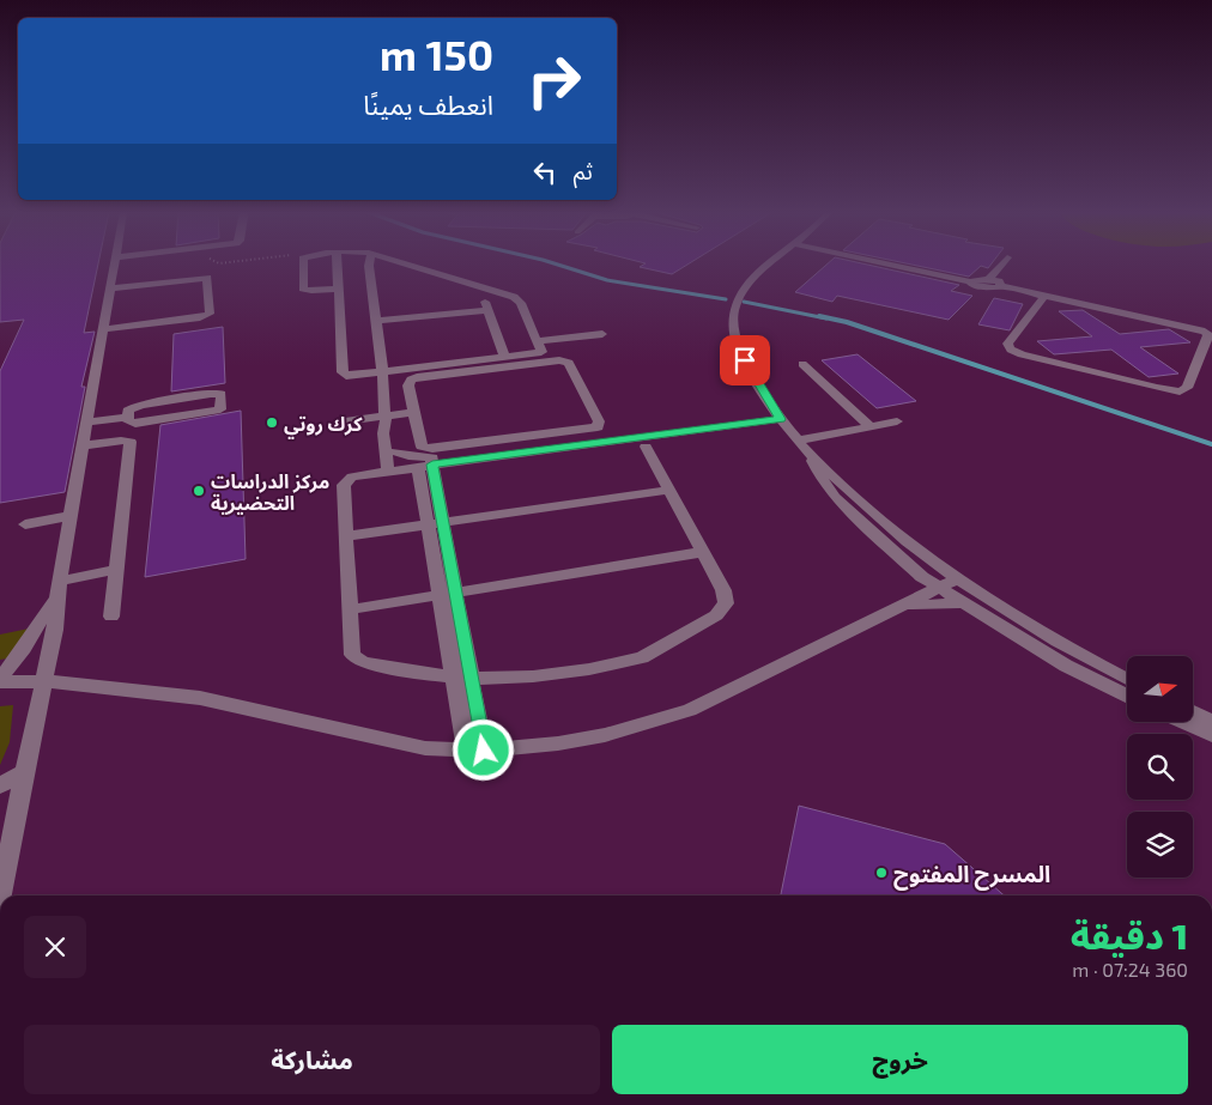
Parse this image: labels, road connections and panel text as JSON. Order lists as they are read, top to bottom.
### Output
{
  "places": ["كرك روتي", "مركز الدراسات التحضيرية", "المسرح المفتوح"],
  "north": "right",
  "page": {
    "turn": ["150 m", "انعطف يمينًا"],
    "then": "ثم",
    "heading": ["1 دقيقة", "360 m · 07:24"],
    "buttons": ["خروج", "مشاركة"]
  }
}
